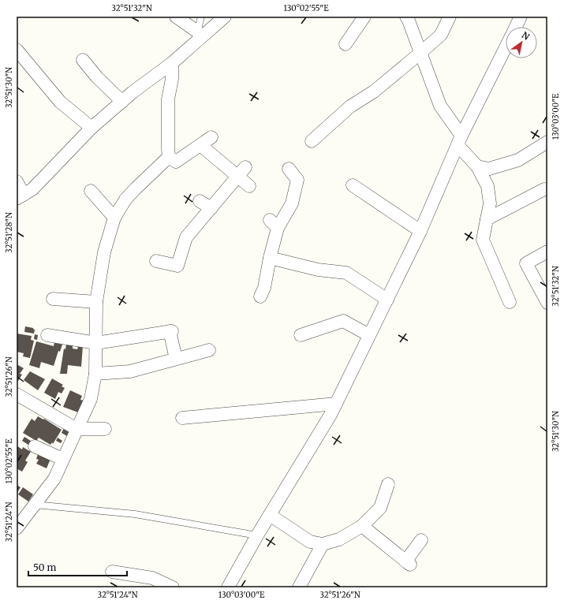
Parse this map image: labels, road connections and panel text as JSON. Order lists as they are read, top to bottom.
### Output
{
  "scale_bar": "50 m",
  "north": "top right",
  "coordinates": [
    "32°51'32\"N",
    "130°02'55\"E",
    "32°51'30\"N",
    "130°03'00\"E",
    "32°51'28\"N",
    "32°51'26\"N",
    "32°51'24\"N"
  ]
}
